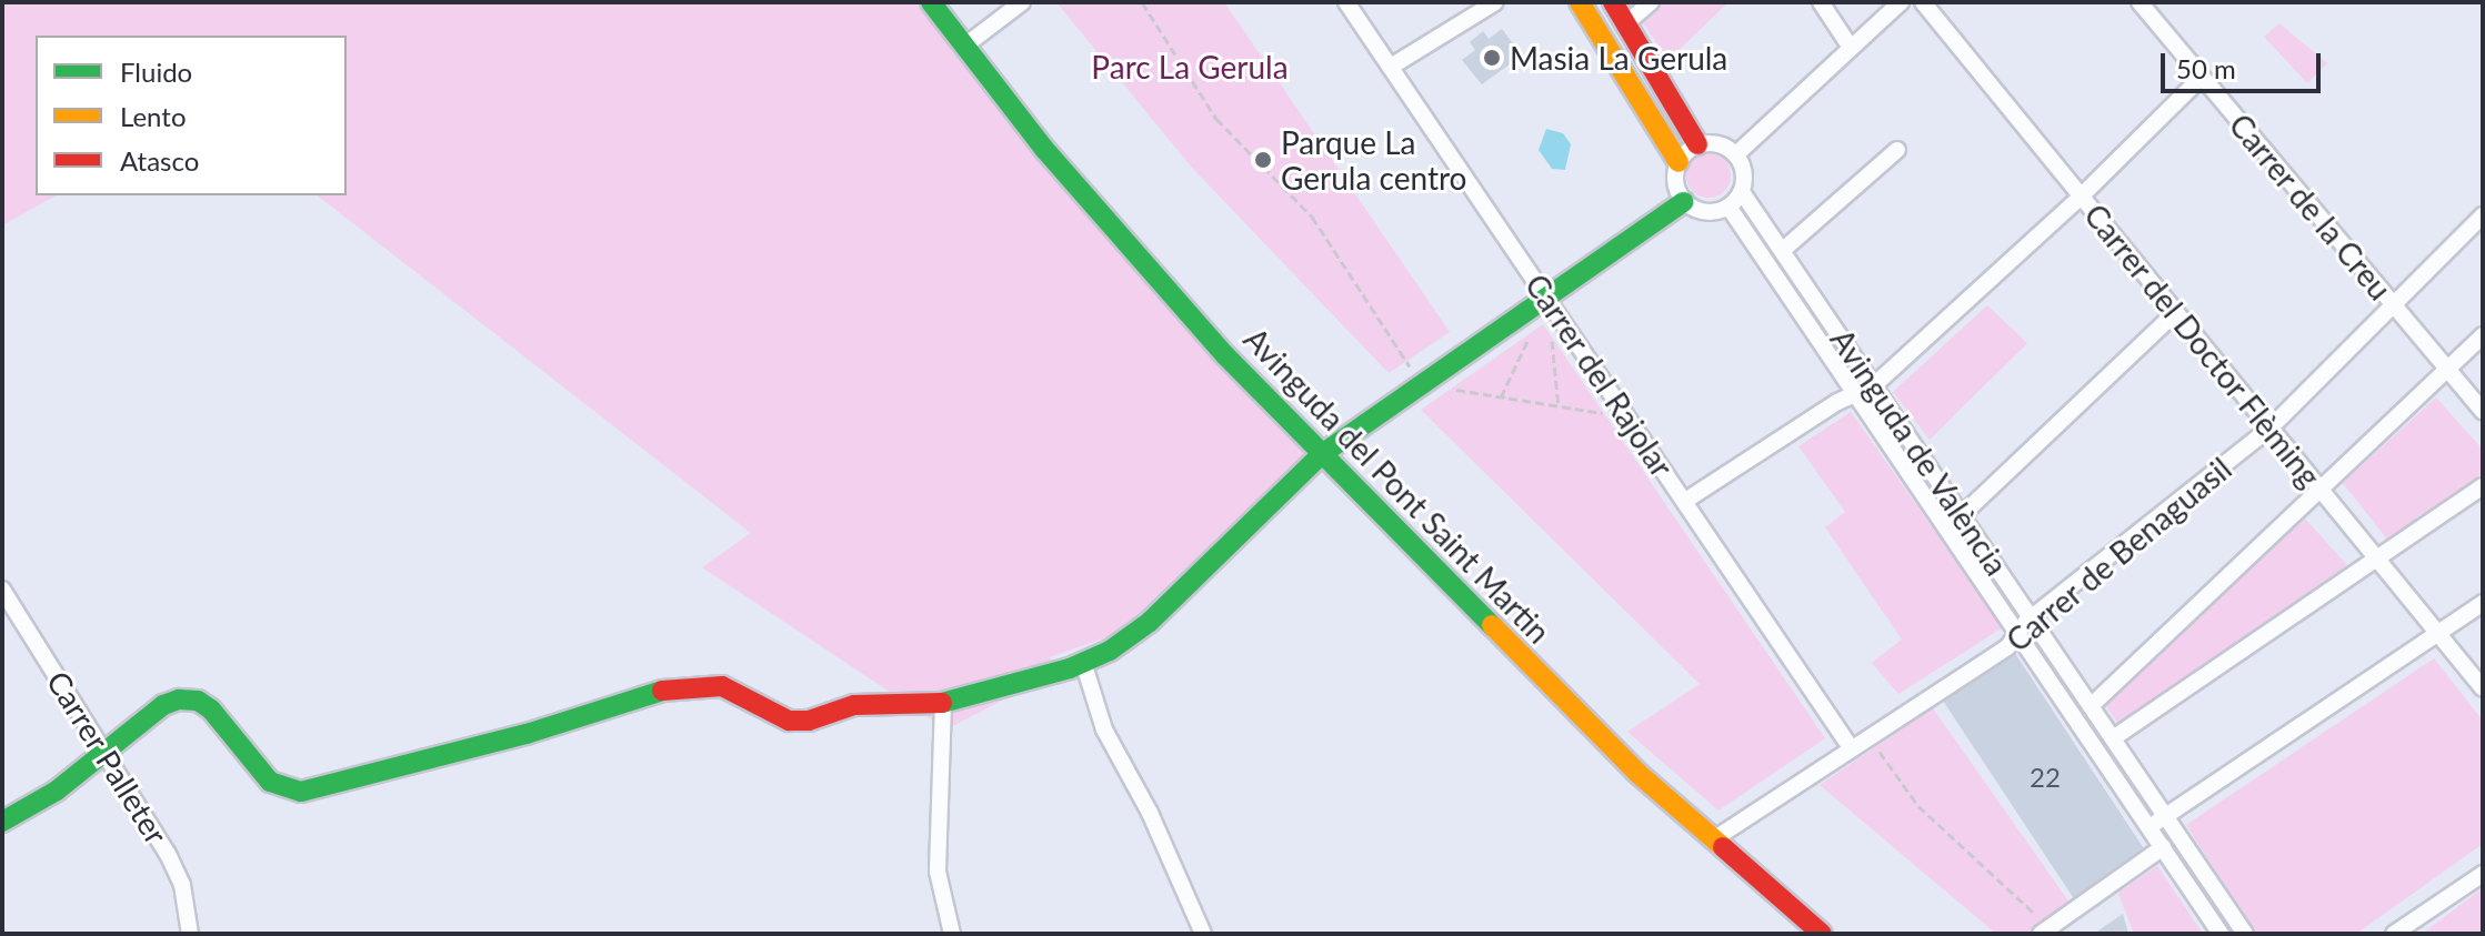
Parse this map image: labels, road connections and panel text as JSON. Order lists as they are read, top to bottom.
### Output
{
  "streets": {
    "street": [
      "Carrer de la Creu",
      "Carrer del Doctor Flèming",
      "Carrer del Rajolar",
      "Avinguda de València",
      "Avinguda del Pont Saint Martin",
      "Carrer de Benaguasil",
      "Carrer Palleter"
    ]
  },
  "crossings": [
    ["Carrer de la Creu", "Carrer de Benaguasil"],
    ["Carrer del Doctor Flèming", "Carrer de Benaguasil"],
    ["Carrer del Rajolar", "Carrer de Benaguasil"],
    ["Avinguda de València", "Carrer de Benaguasil"],
    ["Avinguda del Pont Saint Martin", "Carrer de Benaguasil"]
  ],
  "parks": ["Parc La Gerula"],
  "places": ["Masia La Gerula", "Parque La Gerula centro"],
  "house_numbers": ["22"],
  "legend": ["Fluido", "Lento", "Atasco"],
  "scale_bar": "50 m"
}
